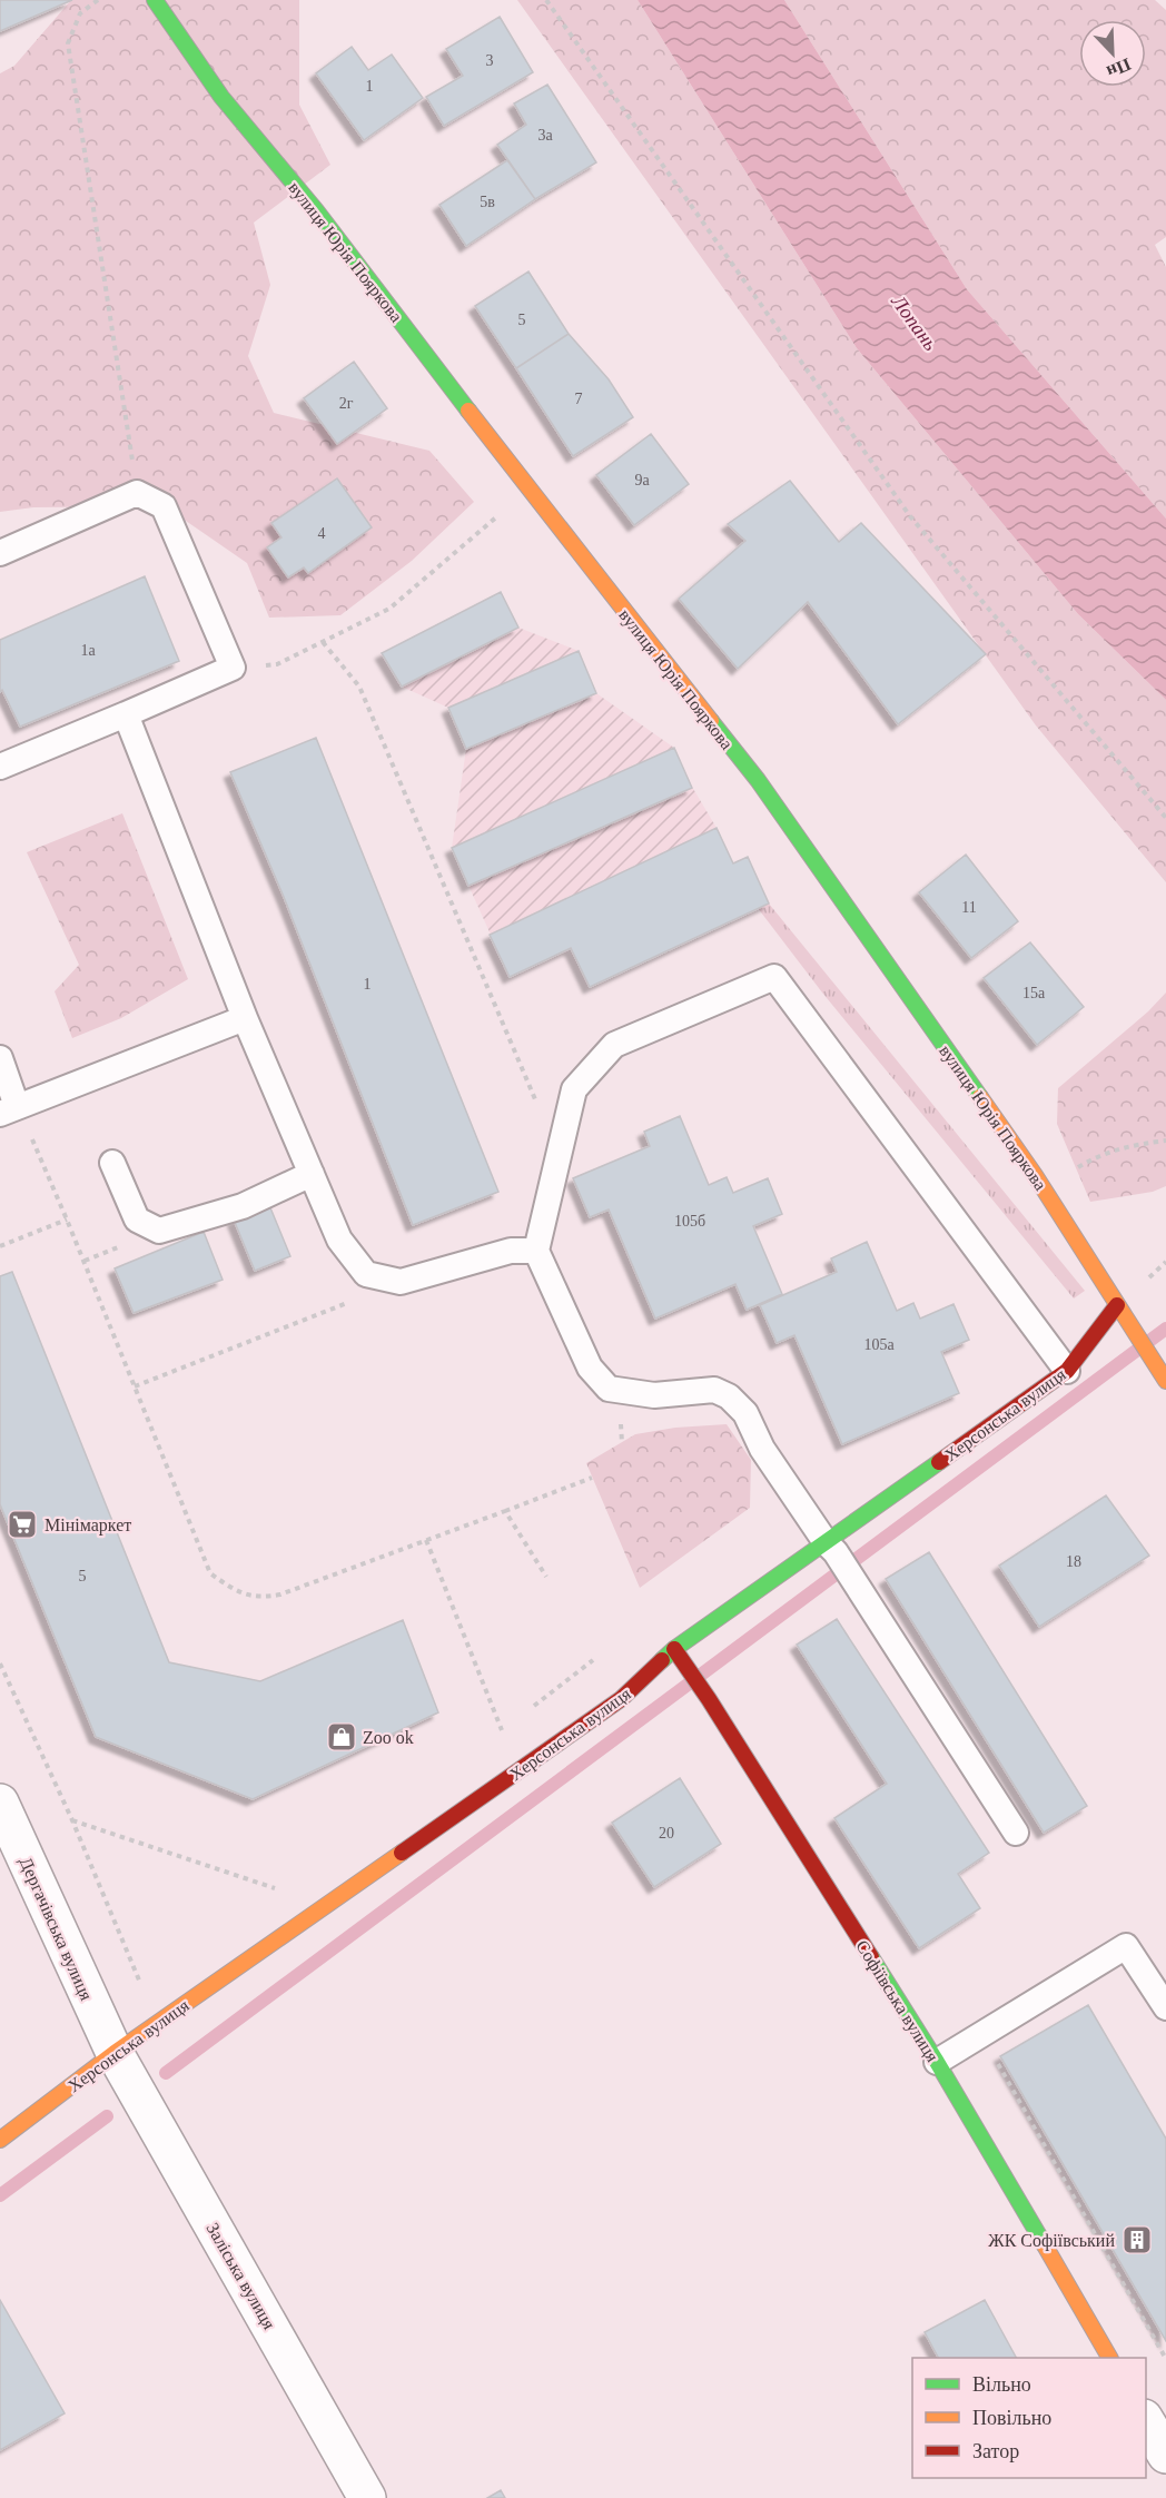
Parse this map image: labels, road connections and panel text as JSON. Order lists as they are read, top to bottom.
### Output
{
  "streets": {
    "street": [
      "вулиця Юрія Пояркова",
      "Херсонська вулиця",
      "Дергачівська вулиця",
      "Софіївська вулиця",
      "Заліська вулиця"
    ]
  },
  "crossings": [
    ["вулиця Юрія Пояркова", "Херсонська вулиця"],
    ["Херсонська вулиця", "Дергачівська вулиця"],
    ["Херсонська вулиця", "Софіївська вулиця"],
    ["Херсонська вулиця", "Заліська вулиця"],
    ["Дергачівська вулиця", "Заліська вулиця"]
  ],
  "water": ["Лопань"],
  "places": {
    "supermarket": ["Мінімаркет"],
    "shop": ["Zoo ok"],
    "building": ["ЖК Софіївський"]
  },
  "house_numbers": [
    "3",
    "1",
    "3а",
    "5в",
    "5",
    "7",
    "2г",
    "9а",
    "4",
    "1а",
    "11",
    "1",
    "15а",
    "105б",
    "105а",
    "18",
    "5",
    "20"
  ],
  "legend": ["Вільно", "Повільно", "Затор"],
  "north": "bottom right"
}
